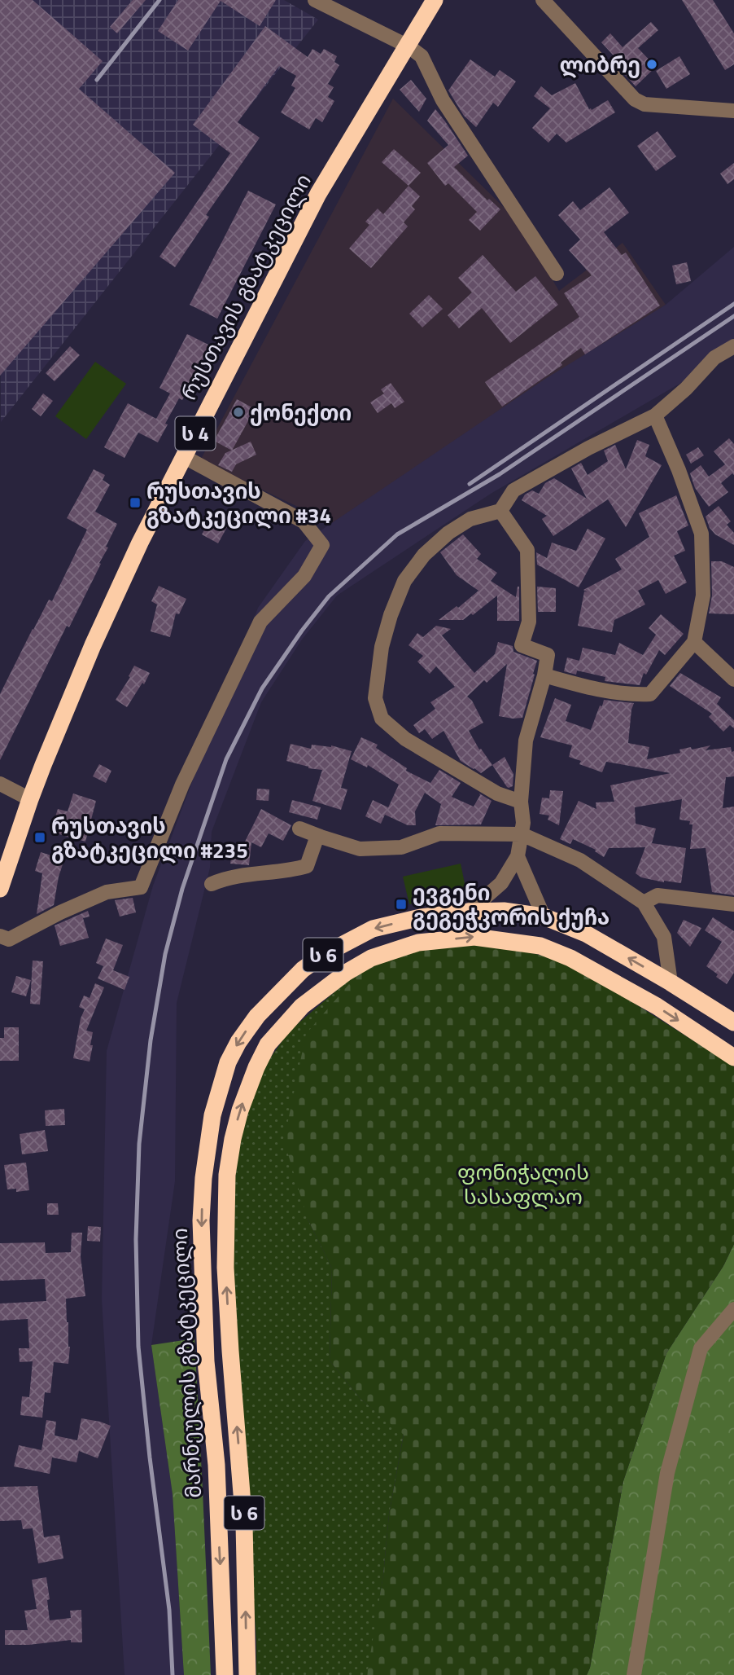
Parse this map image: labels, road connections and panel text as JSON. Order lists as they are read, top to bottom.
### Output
{
  "streets": {
    "highway": [
      "რუსთავის გზატკეცილი",
      "ს 4",
      "ს 6",
      "მარნეულის გზატკეცილი"
    ]
  },
  "parks": ["ფონიჭალის სასაფლაო"],
  "places": {
    "other": ["ლიბრე", "ქონექთი"],
    "transit": ["რუსთავის გზატკეცილი #34", "რუსთავის გზატკეცილი #235", "ევგენი გეგეჭკორის ქუჩა"]
  }
}
